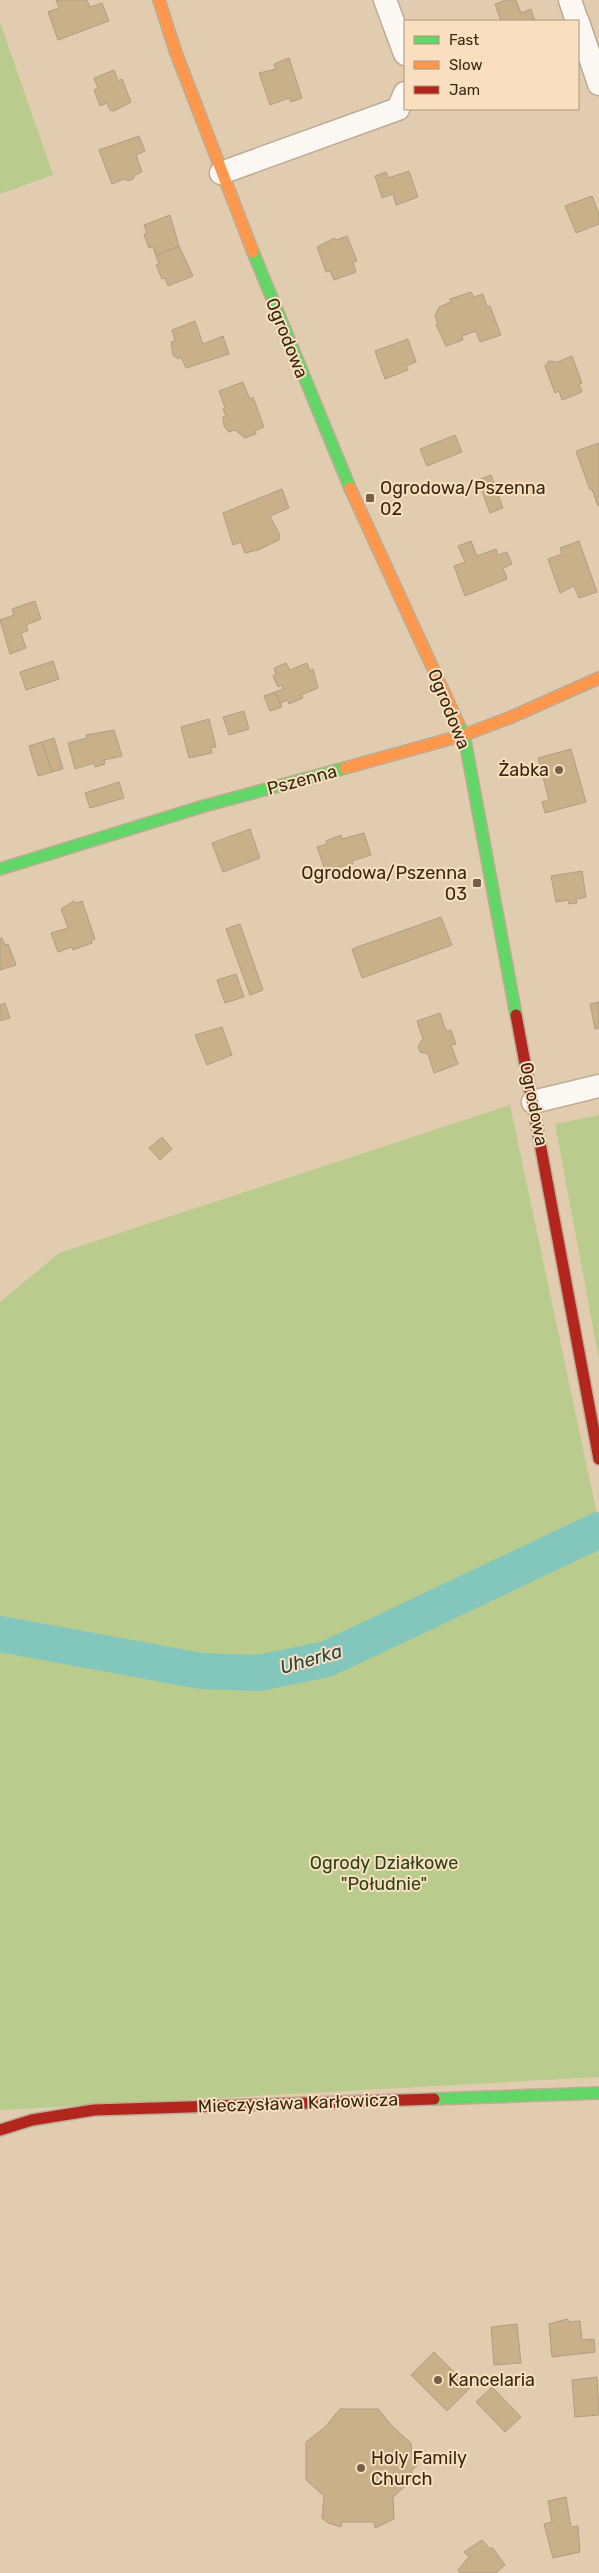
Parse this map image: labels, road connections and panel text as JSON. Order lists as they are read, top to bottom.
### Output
{
  "streets": {
    "street": ["Ogrodowa", "Pszenna", "Mieczysława Karłowicza"]
  },
  "crossings": [
    ["Ogrodowa", "Pszenna"]
  ],
  "water": ["Uherka"],
  "parks": ["Ogrody Działkowe \"Południe\""],
  "places": {
    "transit": ["Ogrodowa/Pszenna 02", "Ogrodowa/Pszenna 03"],
    "other": ["Żabka", "Kancelaria", "Holy Family Church"]
  },
  "legend": ["Fast", "Slow", "Jam"]
}
